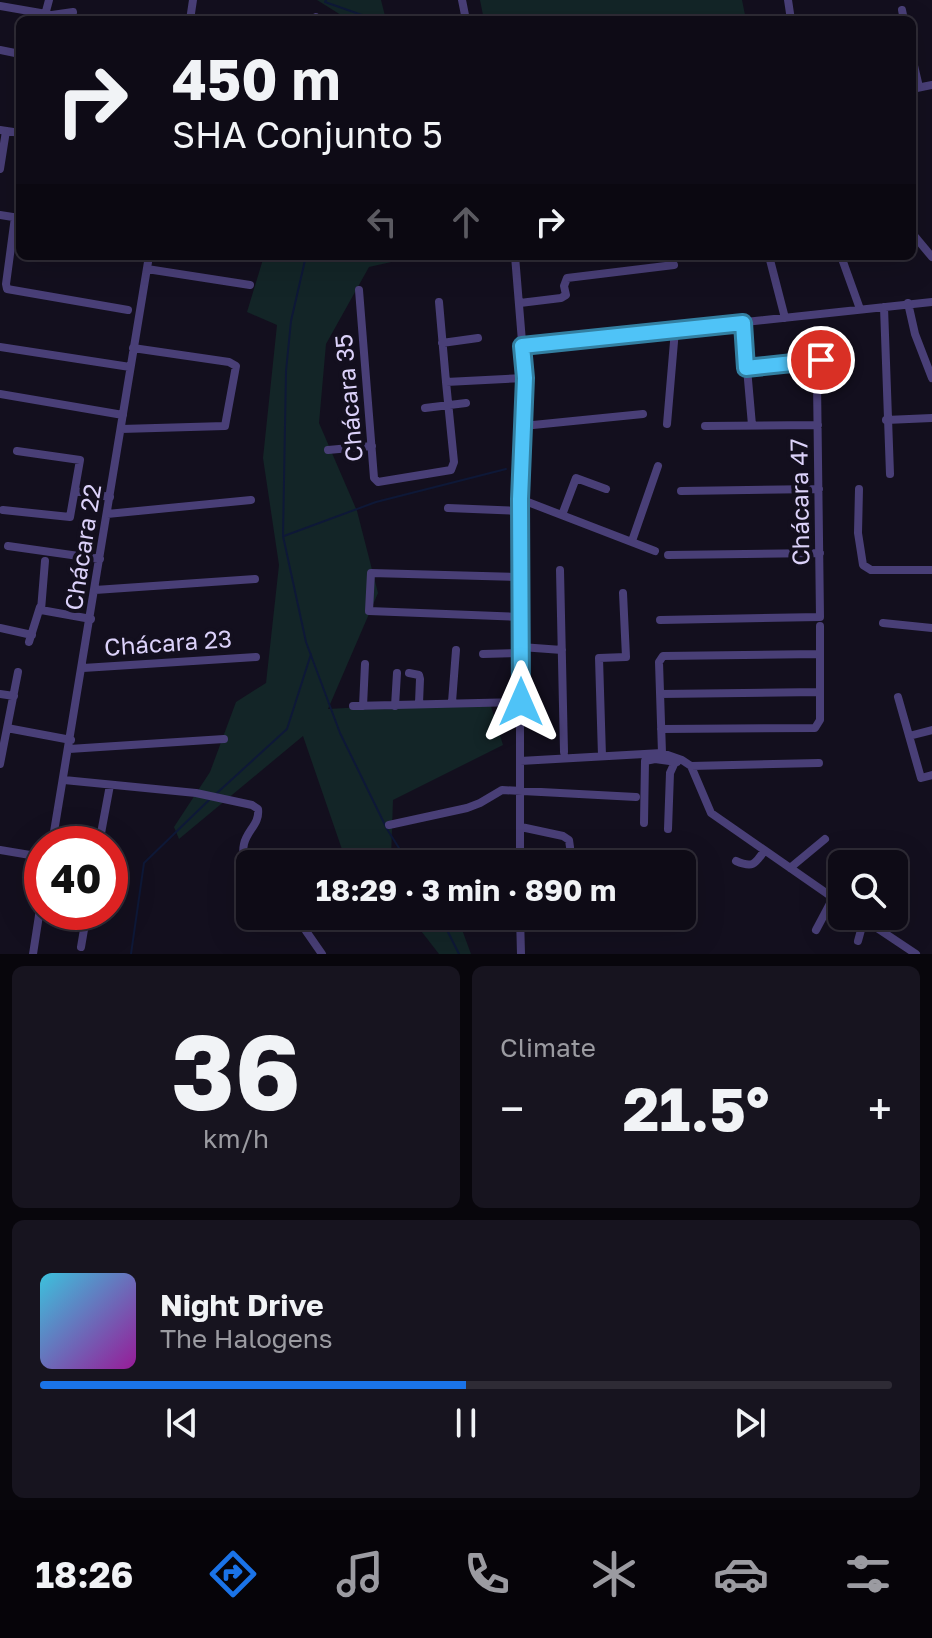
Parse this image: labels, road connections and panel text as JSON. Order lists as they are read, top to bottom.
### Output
{
  "streets": {
    "street": [
      "Chácara 35",
      "Chácara 47",
      "Chácara 22",
      "Chácara 23"
    ]
  },
  "crossings": [
    ["Chácara 22", "Chácara 23"]
  ],
  "page": {
    "turn": ["450 m", "SHA Conjunto 5"],
    "limit": "40",
    "trip": "18:29 · 3 min · 890 m",
    "tile": [
      ["36", "km/h"],
      "Climate"
    ],
    "heat": ["−", "21.5°", "+"],
    "song": ["Night Drive", "The Halogens"],
    "tabs": "18:26"
  }
}
